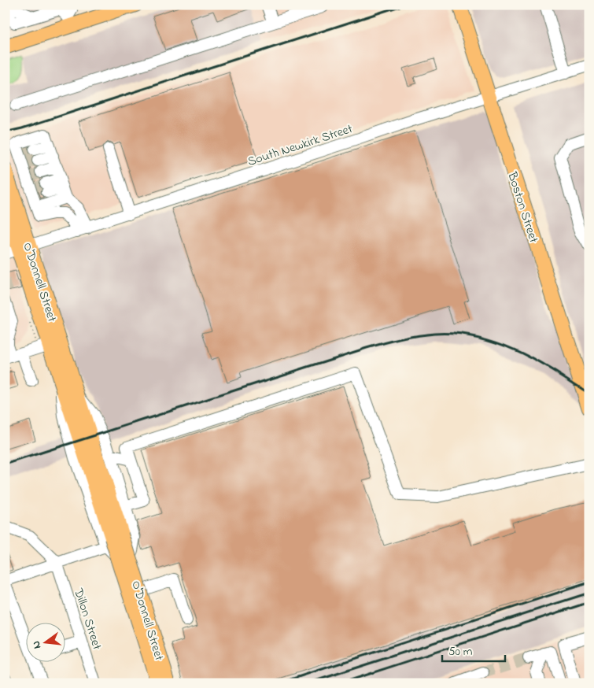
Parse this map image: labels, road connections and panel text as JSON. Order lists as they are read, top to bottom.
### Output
{
  "streets": {
    "main road": ["Boston Street", "O'Donnell Street"],
    "street": ["South Newkirk Street", "Dillon Street"]
  },
  "crossings": [
    ["South Newkirk Street", "Boston Street"],
    ["South Newkirk Street", "O'Donnell Street"]
  ],
  "scale_bar": "50 m",
  "north": "left"
}
